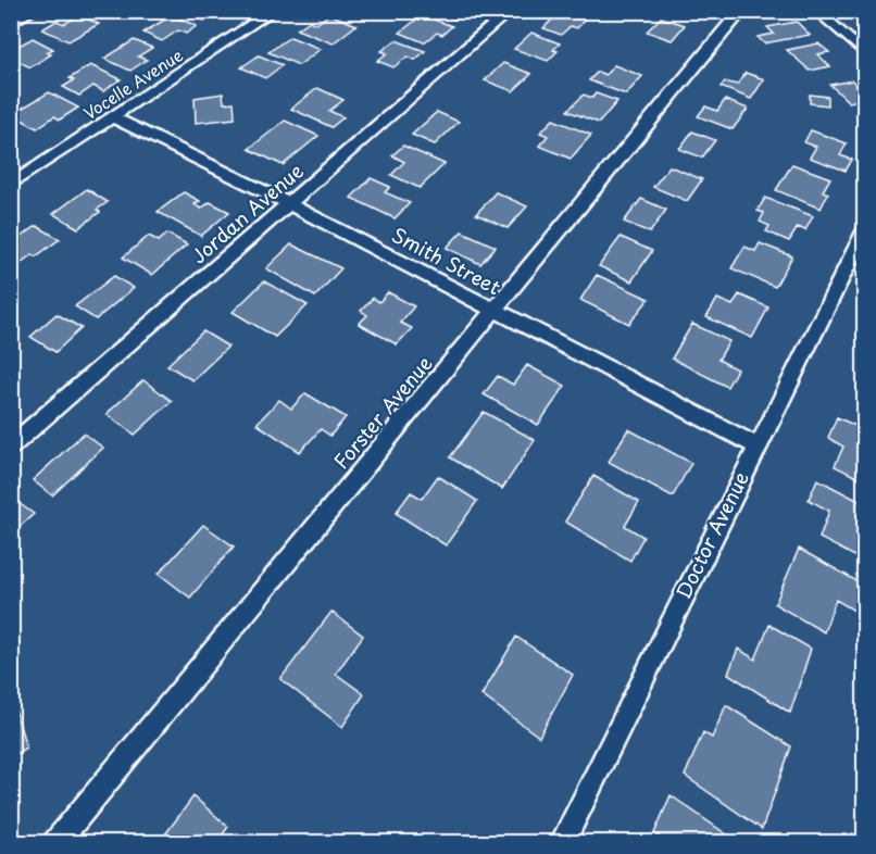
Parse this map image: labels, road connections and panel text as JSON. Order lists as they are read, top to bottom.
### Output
{
  "streets": {
    "street": [
      "Vocelle Avenue",
      "Jordan Avenue",
      "Smith Street",
      "Forster Avenue",
      "Doctor Avenue"
    ]
  },
  "crossings": [
    ["Vocelle Avenue", "Smith Street"],
    ["Jordan Avenue", "Smith Street"],
    ["Smith Street", "Forster Avenue"],
    ["Smith Street", "Doctor Avenue"]
  ]
}
